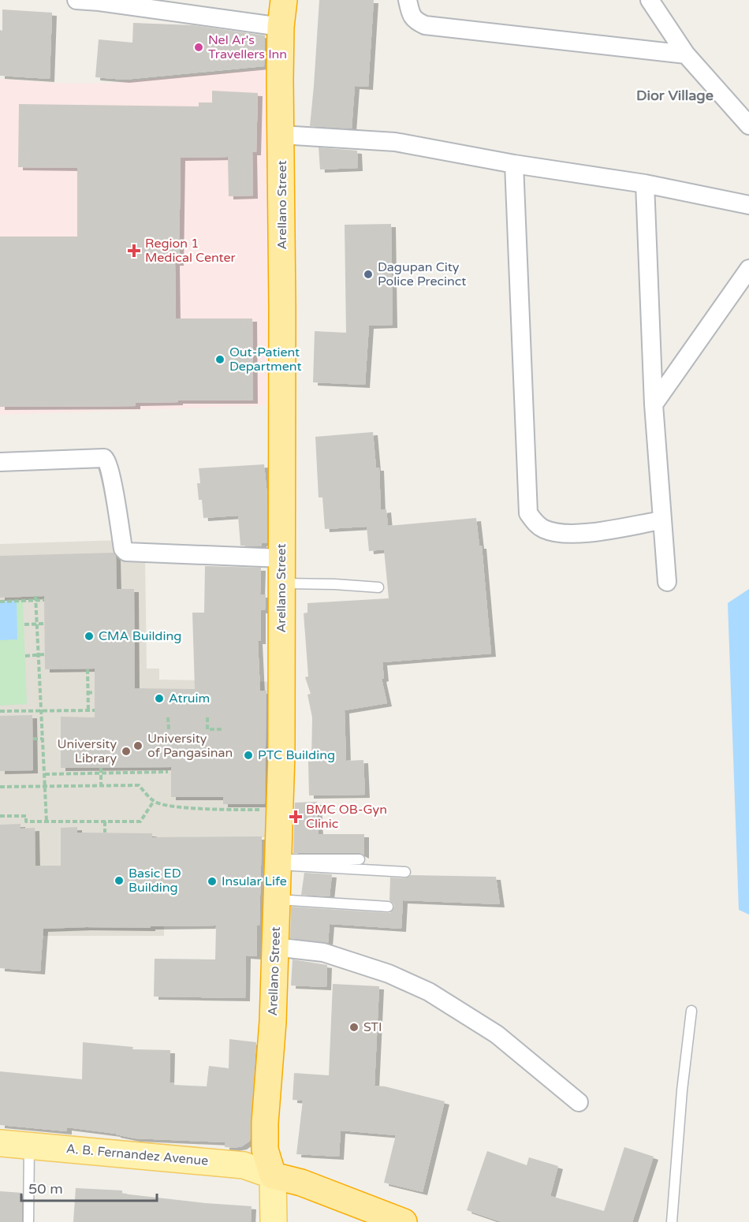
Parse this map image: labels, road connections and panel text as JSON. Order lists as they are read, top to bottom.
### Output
{
  "streets": {
    "highway": ["Arellano Street"],
    "main road": ["A. B. Fernandez Avenue"]
  },
  "crossings": [
    ["Arellano Street", "A. B. Fernandez Avenue"]
  ],
  "districts": ["Dior Village"],
  "places": {
    "other": [
      "Nel Ar's Travellers Inn",
      "Dagupan City Police Precinct",
      "Out-Patient Department",
      "CMA Building",
      "Atruim",
      "University of Pangasinan",
      "University Library",
      "PTC Building",
      "Basic ED Building",
      "Insular Life",
      "STI"
    ],
    "health": ["Region 1 Medical Center", "BMC OB-Gyn Clinic"]
  },
  "scale_bar": "50 m"
}
